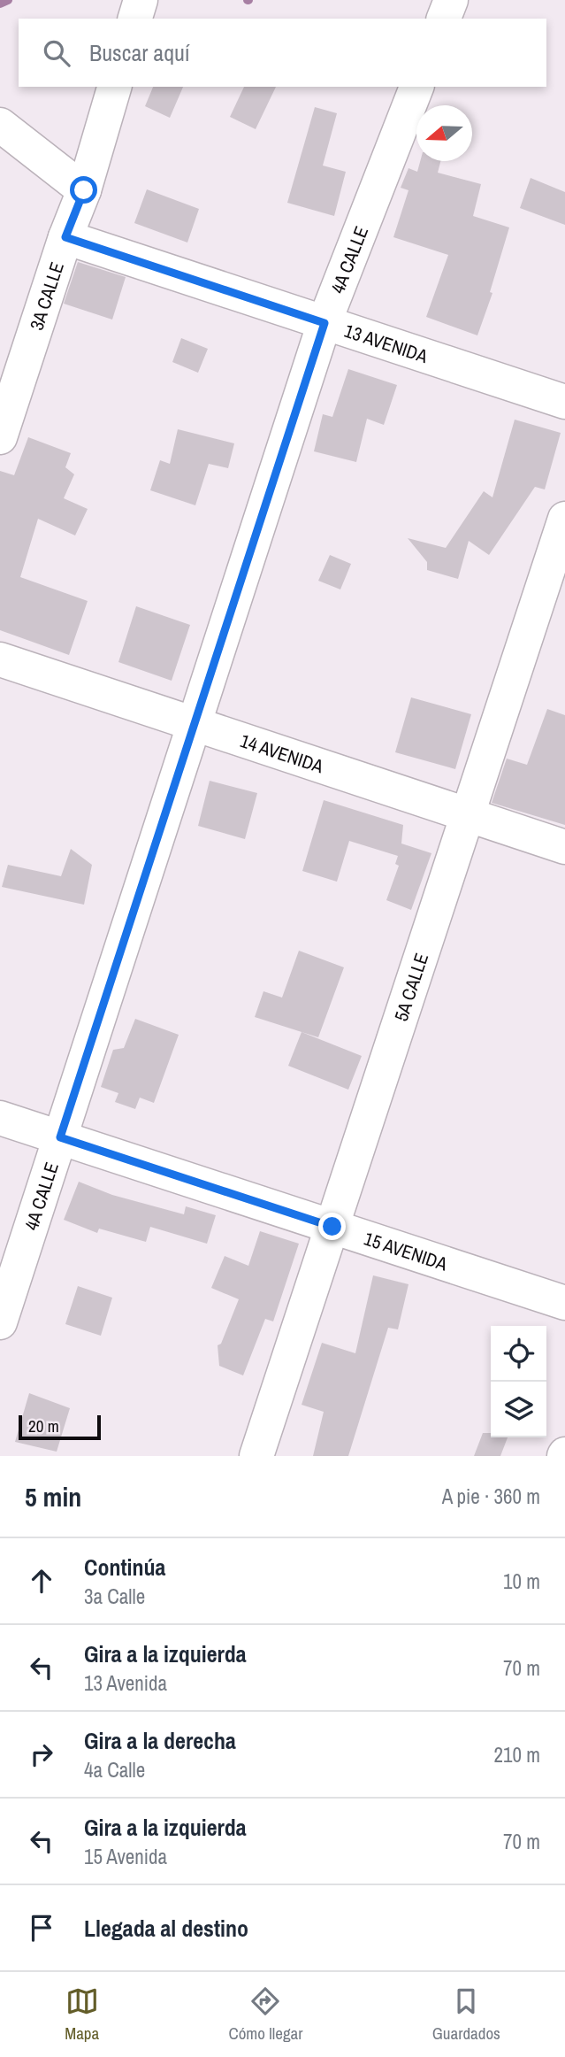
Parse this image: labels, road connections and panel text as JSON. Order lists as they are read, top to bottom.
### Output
{
  "streets": {
    "street": [
      "4A CALLE",
      "3A CALLE",
      "13 AVENIDA",
      "14 AVENIDA",
      "5A CALLE",
      "15 AVENIDA"
    ]
  },
  "crossings": [
    ["4A CALLE", "13 AVENIDA"],
    ["4A CALLE", "14 AVENIDA"],
    ["4A CALLE", "15 AVENIDA"],
    ["3A CALLE", "13 AVENIDA"],
    ["14 AVENIDA", "5A CALLE"],
    ["5A CALLE", "15 AVENIDA"]
  ],
  "scale_bar": "20 m",
  "north": "left",
  "page": {
    "search": "Buscar aquí",
    "scale": "20 m",
    "heading": ["5 min", "A pie · 360 m"],
    "list": [
      ["Continúa", "3a Calle", "10 m"],
      ["Gira a la izquierda", "13 Avenida", "70 m"],
      ["Gira a la derecha", "4a Calle", "210 m"],
      ["Gira a la izquierda", "15 Avenida", "70 m"],
      "Llegada al destino"
    ],
    "nav": ["Mapa", "Cómo llegar", "Guardados"]
  }
}
